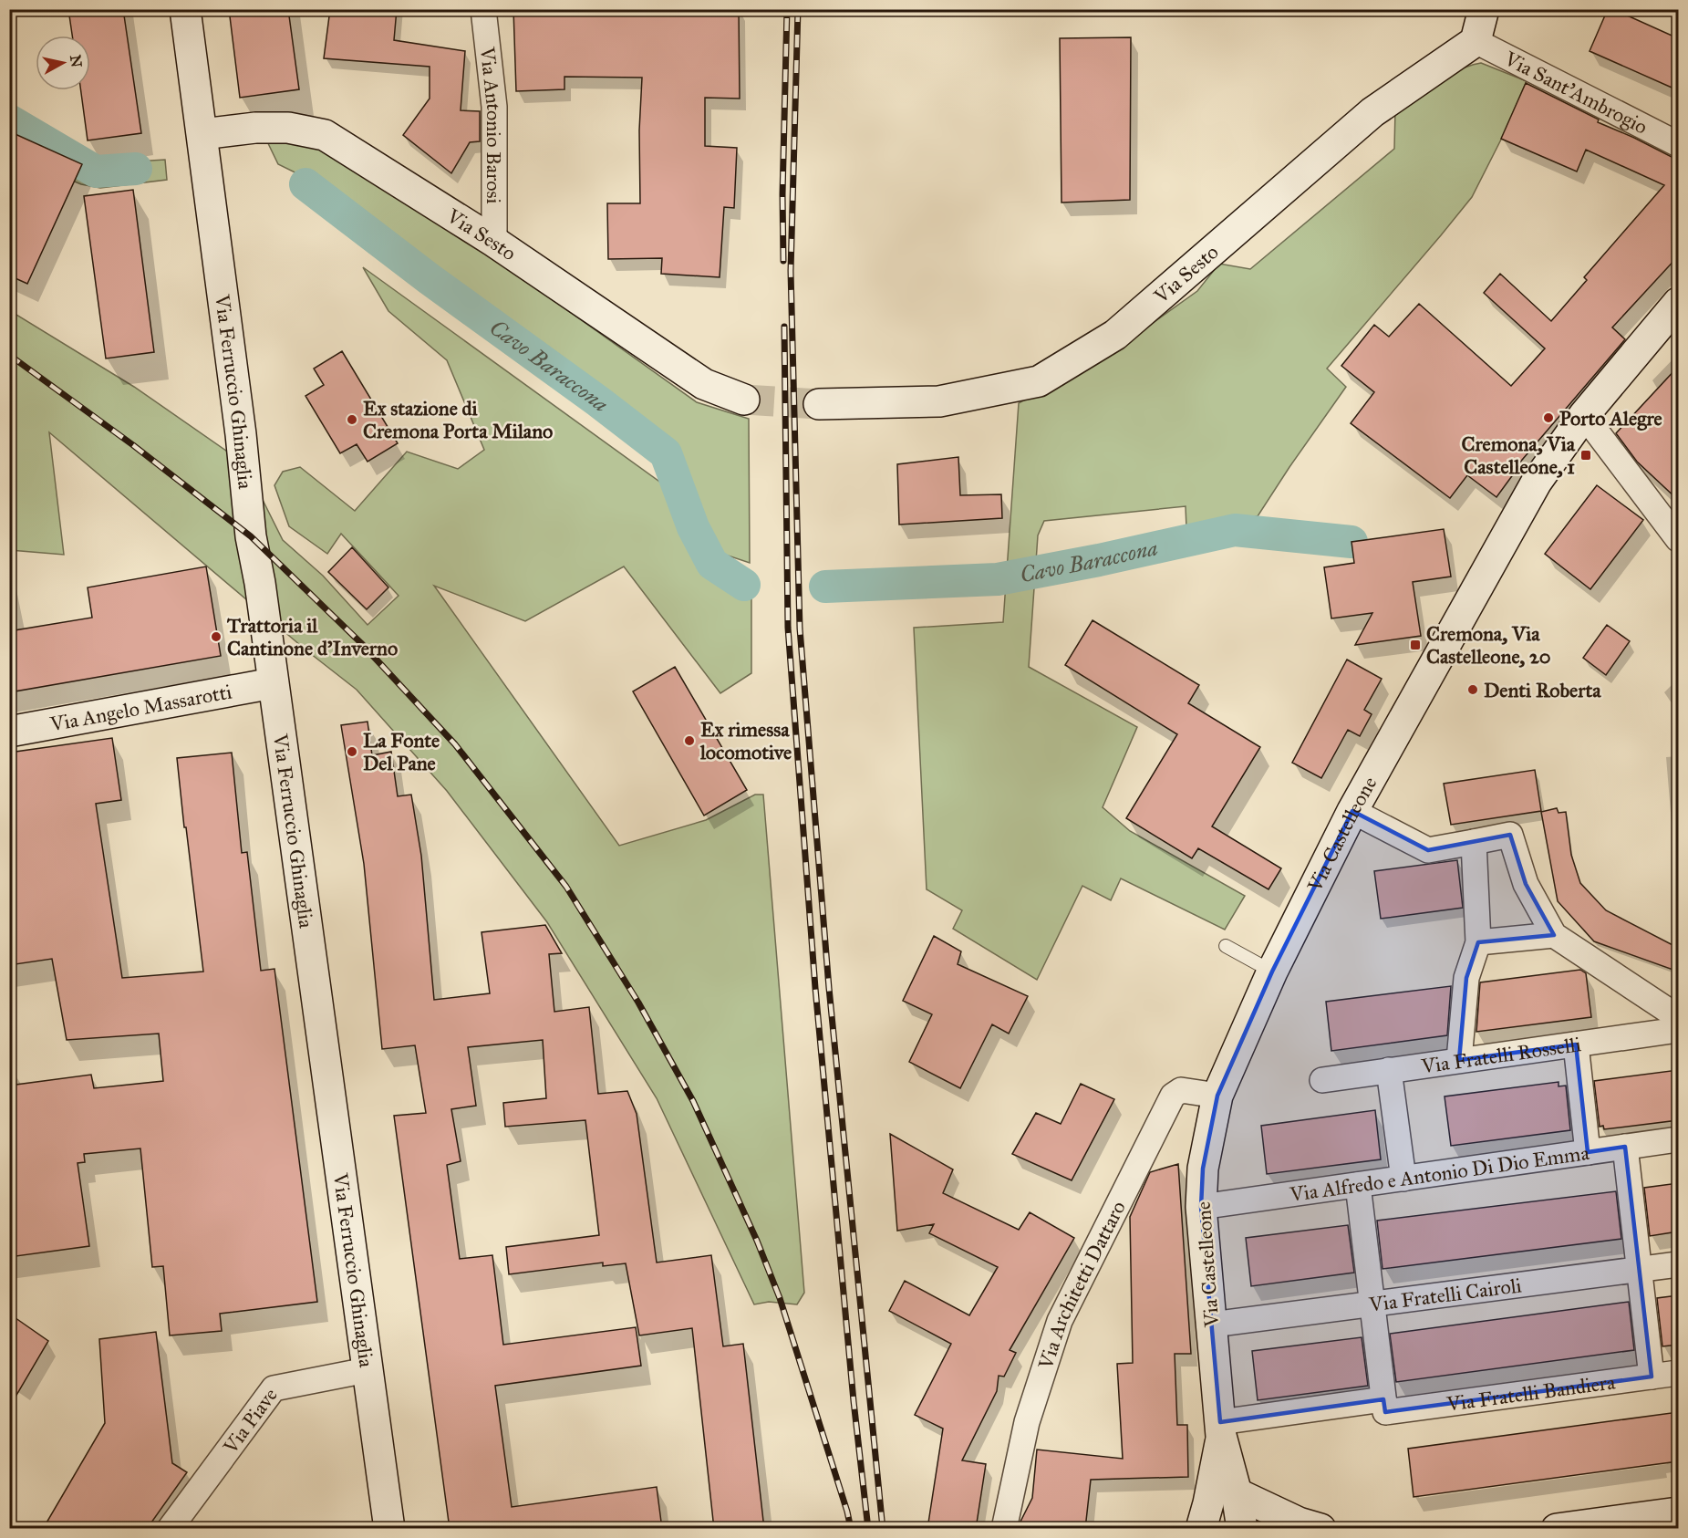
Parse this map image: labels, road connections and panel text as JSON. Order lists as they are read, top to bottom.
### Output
{
  "streets": {
    "main road": [
      "Via Sesto",
      "Via Ferruccio Ghinaglia",
      "Via Angelo Massarotti",
      "Via Castelleone"
    ],
    "street": [
      "Via Sant'Ambrogio",
      "Via Antonio Barosi",
      "Via Fratelli Rosselli",
      "Via Alfredo e Antonio Di Dio Emma",
      "Via Architetti Dattaro",
      "Via Fratelli Cairoli",
      "Via Fratelli Bandiera",
      "Via Piave"
    ]
  },
  "crossings": [
    ["Via Sant'Ambrogio", "Via Sesto"],
    ["Via Antonio Barosi", "Via Sesto"],
    ["Via Sesto", "Via Ferruccio Ghinaglia"],
    ["Via Ferruccio Ghinaglia", "Via Angelo Massarotti"],
    ["Via Ferruccio Ghinaglia", "Via Piave"],
    ["Via Castelleone", "Via Alfredo e Antonio Di Dio Emma"],
    ["Via Castelleone", "Via Architetti Dattaro"],
    ["Via Castelleone", "Via Fratelli Cairoli"],
    ["Via Castelleone", "Via Fratelli Bandiera"]
  ],
  "water": ["Cavo Baraccona"],
  "places": {
    "other": [
      "Porto Alegre",
      "Ex stazione di Cremona Porta Milano",
      "Trattoria il Cantinone d’Inverno",
      "Denti Roberta",
      "Ex rimessa locomotive",
      "La Fonte Del Pane"
    ],
    "transit": ["Cremona, Via Castelleone, 1", "Cremona, Via Castelleone, 20"]
  },
  "north": "right"
}
